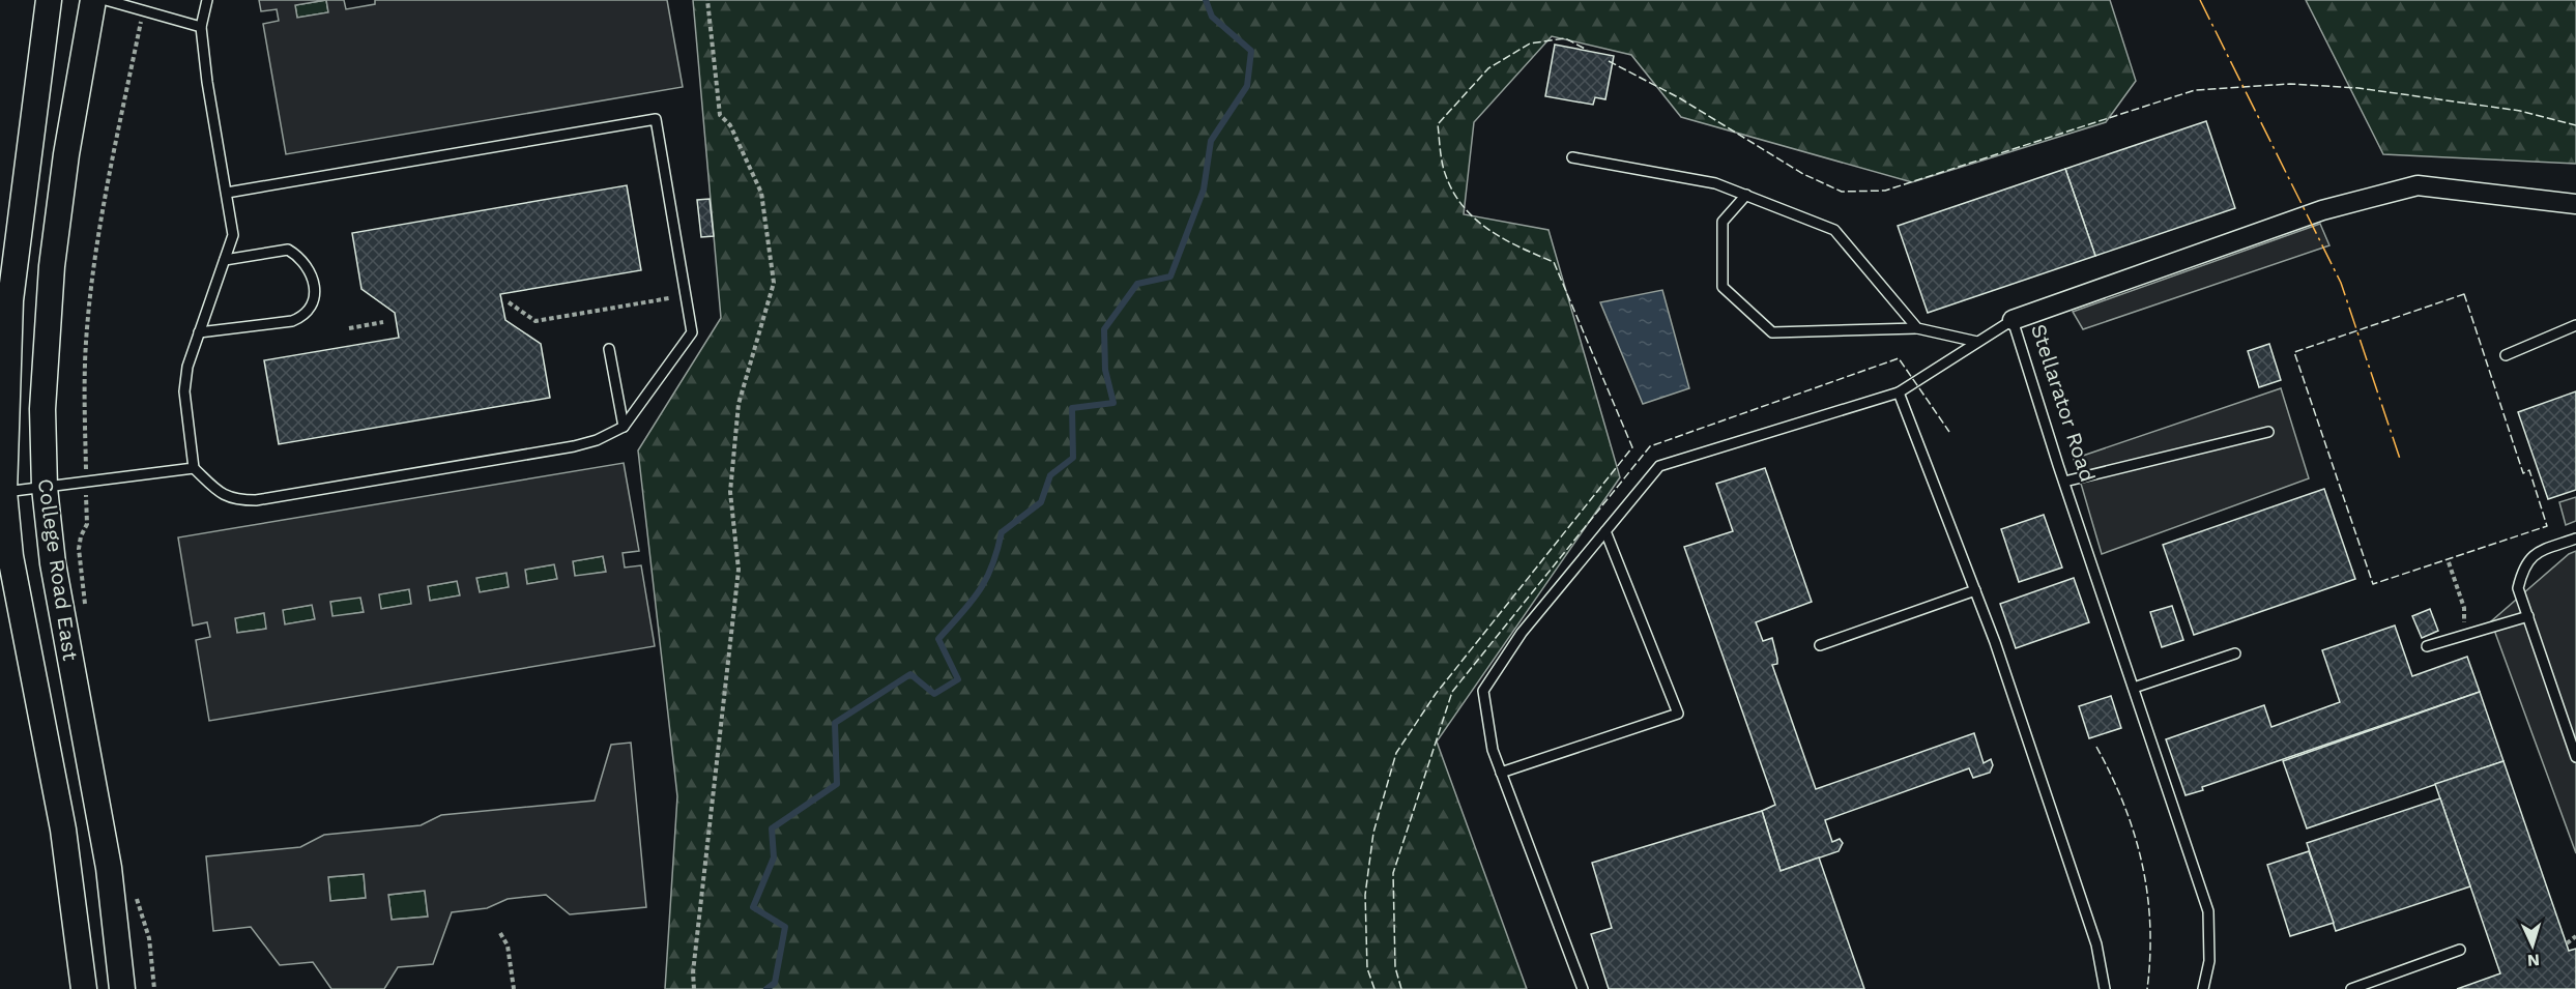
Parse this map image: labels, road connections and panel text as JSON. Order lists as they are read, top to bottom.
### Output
{
  "streets": {
    "street": ["Stellarator Road", "College Road East"]
  },
  "north": "bottom"
}
